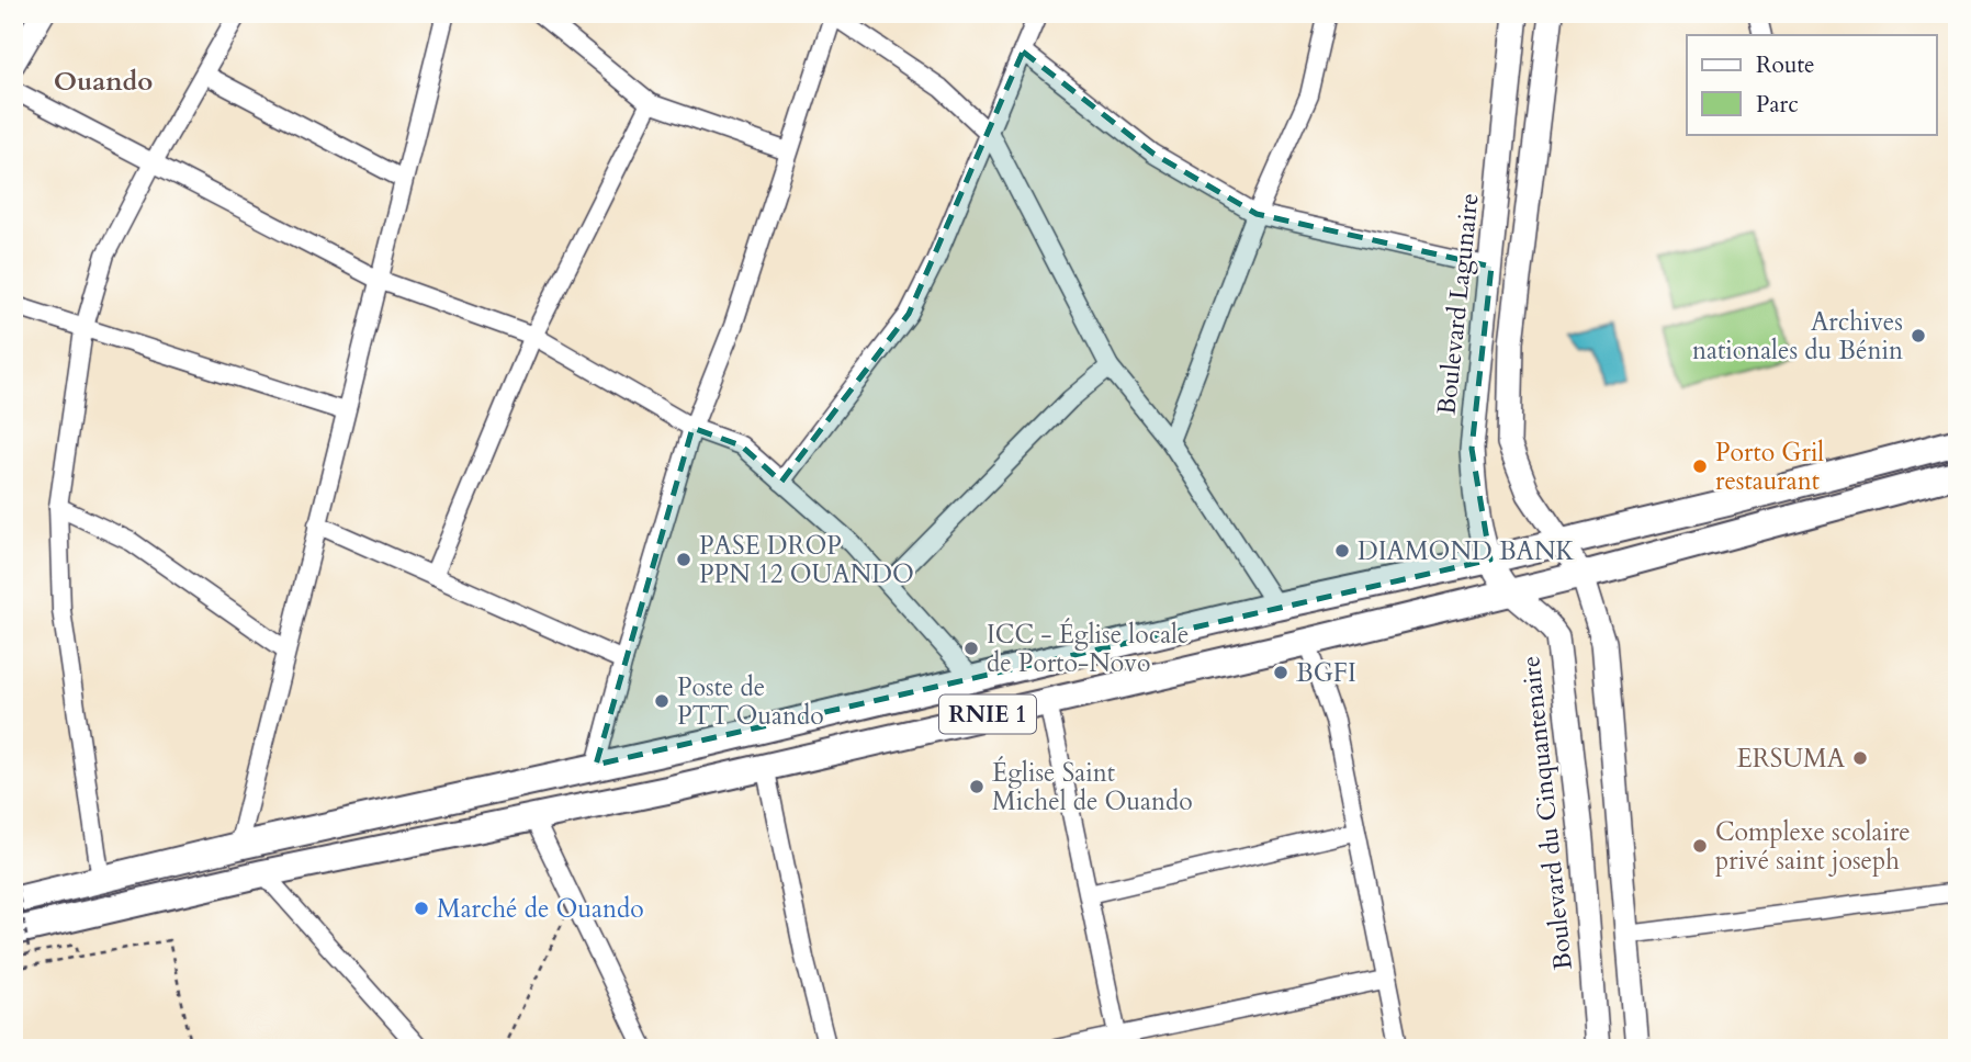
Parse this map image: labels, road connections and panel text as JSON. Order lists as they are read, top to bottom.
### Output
{
  "streets": {
    "highway": ["RNIE 1"],
    "main road": ["Boulevard Lagunaire", "Boulevard du Cinquantenaire"]
  },
  "crossings": [
    ["Boulevard Lagunaire", "RNIE 1"],
    ["Boulevard Lagunaire", "Boulevard du Cinquantenaire"],
    ["RNIE 1", "Boulevard du Cinquantenaire"]
  ],
  "districts": ["Ouando"],
  "places": [
    "Archives nationales du Bénin",
    "Porto Gril restaurant",
    "DIAMOND BANK",
    "PASE DROP PPN 12 OUANDO",
    "ICC - Église locale de Porto-Novo",
    "BGFI",
    "Poste de PTT Ouando",
    "ERSUMA",
    "Église Saint Michel de Ouando",
    "Complexe scolaire privé saint joseph",
    "Marché de Ouando"
  ],
  "legend": ["Route", "Parc"]
}
